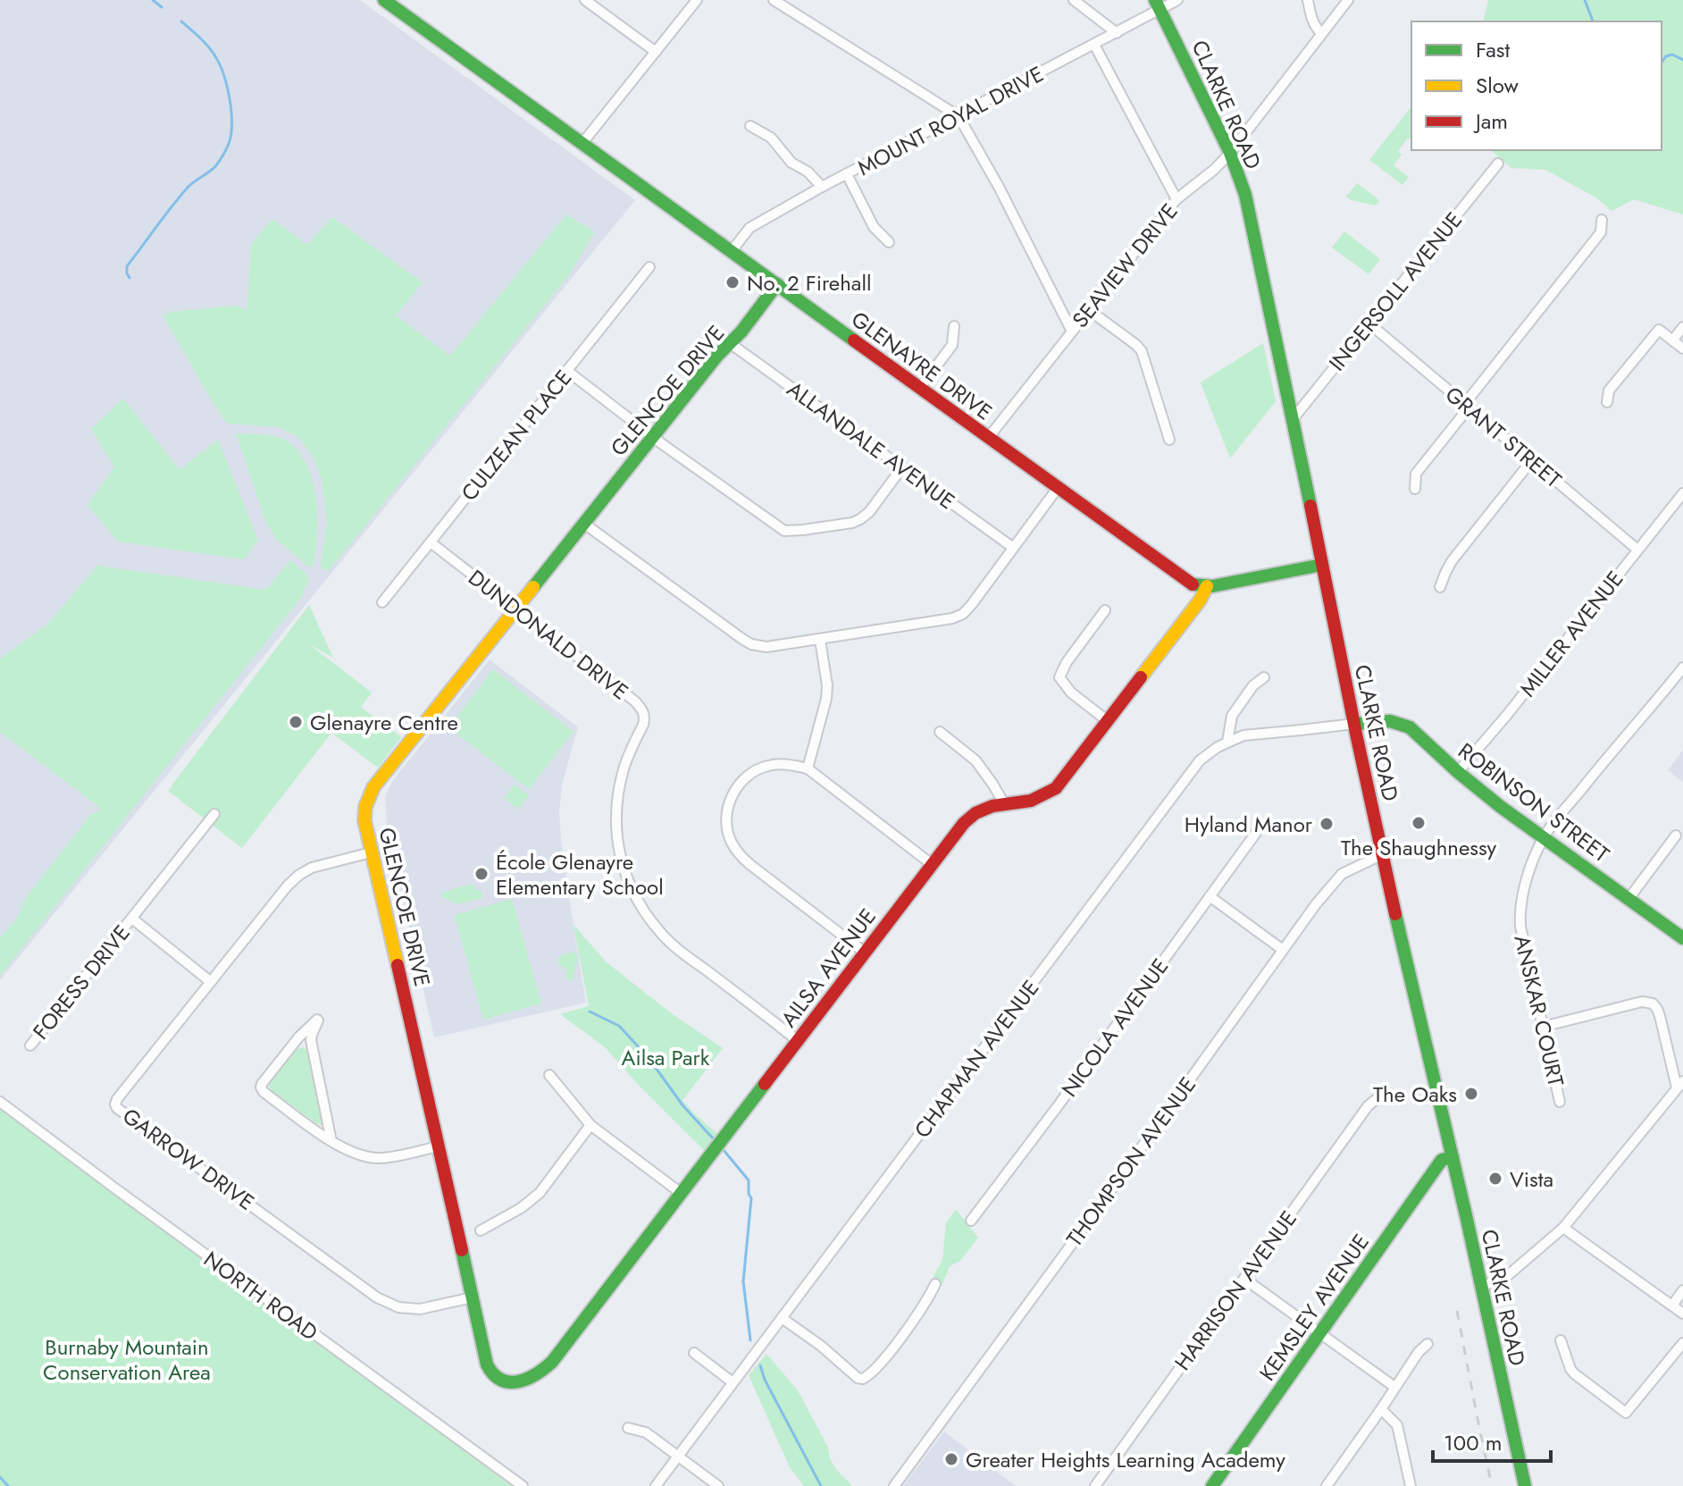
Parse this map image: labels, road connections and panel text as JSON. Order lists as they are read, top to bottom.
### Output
{
  "streets": {
    "street": [
      "CLARKE ROAD",
      "MOUNT ROYAL DRIVE",
      "SEAVIEW DRIVE",
      "INGERSOLL AVENUE",
      "GLENAYRE DRIVE",
      "GLENCOE DRIVE",
      "CULZEAN PLACE",
      "GRANT STREET",
      "ALLANDALE AVENUE",
      "MILLER AVENUE",
      "DUNDONALD DRIVE",
      "ROBINSON STREET",
      "AILSA AVENUE",
      "FORESS DRIVE",
      "ANSKAR COURT",
      "NICOLA AVENUE",
      "CHAPMAN AVENUE",
      "GARROW DRIVE",
      "THOMPSON AVENUE",
      "HARRISON AVENUE",
      "NORTH ROAD",
      "KEMSLEY AVENUE"
    ]
  },
  "crossings": [
    ["CLARKE ROAD", "MOUNT ROYAL DRIVE"],
    ["CLARKE ROAD", "SEAVIEW DRIVE"],
    ["CLARKE ROAD", "INGERSOLL AVENUE"],
    ["CLARKE ROAD", "ROBINSON STREET"],
    ["CLARKE ROAD", "CHAPMAN AVENUE"],
    ["CLARKE ROAD", "THOMPSON AVENUE"],
    ["CLARKE ROAD", "KEMSLEY AVENUE"],
    ["MOUNT ROYAL DRIVE", "GLENAYRE DRIVE"],
    ["SEAVIEW DRIVE", "GLENAYRE DRIVE"],
    ["INGERSOLL AVENUE", "GRANT STREET"],
    ["GLENAYRE DRIVE", "GLENCOE DRIVE"],
    ["GLENAYRE DRIVE", "AILSA AVENUE"],
    ["GLENCOE DRIVE", "ALLANDALE AVENUE"],
    ["GLENCOE DRIVE", "DUNDONALD DRIVE"],
    ["GLENCOE DRIVE", "AILSA AVENUE"],
    ["GLENCOE DRIVE", "GARROW DRIVE"],
    ["CULZEAN PLACE", "DUNDONALD DRIVE"],
    ["GRANT STREET", "MILLER AVENUE"],
    ["MILLER AVENUE", "ROBINSON STREET"],
    ["DUNDONALD DRIVE", "AILSA AVENUE"],
    ["ROBINSON STREET", "ANSKAR COURT"],
    ["ROBINSON STREET", "CHAPMAN AVENUE"],
    ["FORESS DRIVE", "GARROW DRIVE"]
  ],
  "parks": ["Ailsa Park", "Burnaby Mountain Conservation Area"],
  "places": [
    "No. 2 Firehall",
    "Glenayre Centre",
    "The Shaughnessy",
    "Hyland Manor",
    "École Glenayre Elementary School",
    "The Oaks",
    "Vista",
    "Greater Heights Learning Academy"
  ],
  "legend": ["Fast", "Slow", "Jam"],
  "scale_bar": "100 m"
}
